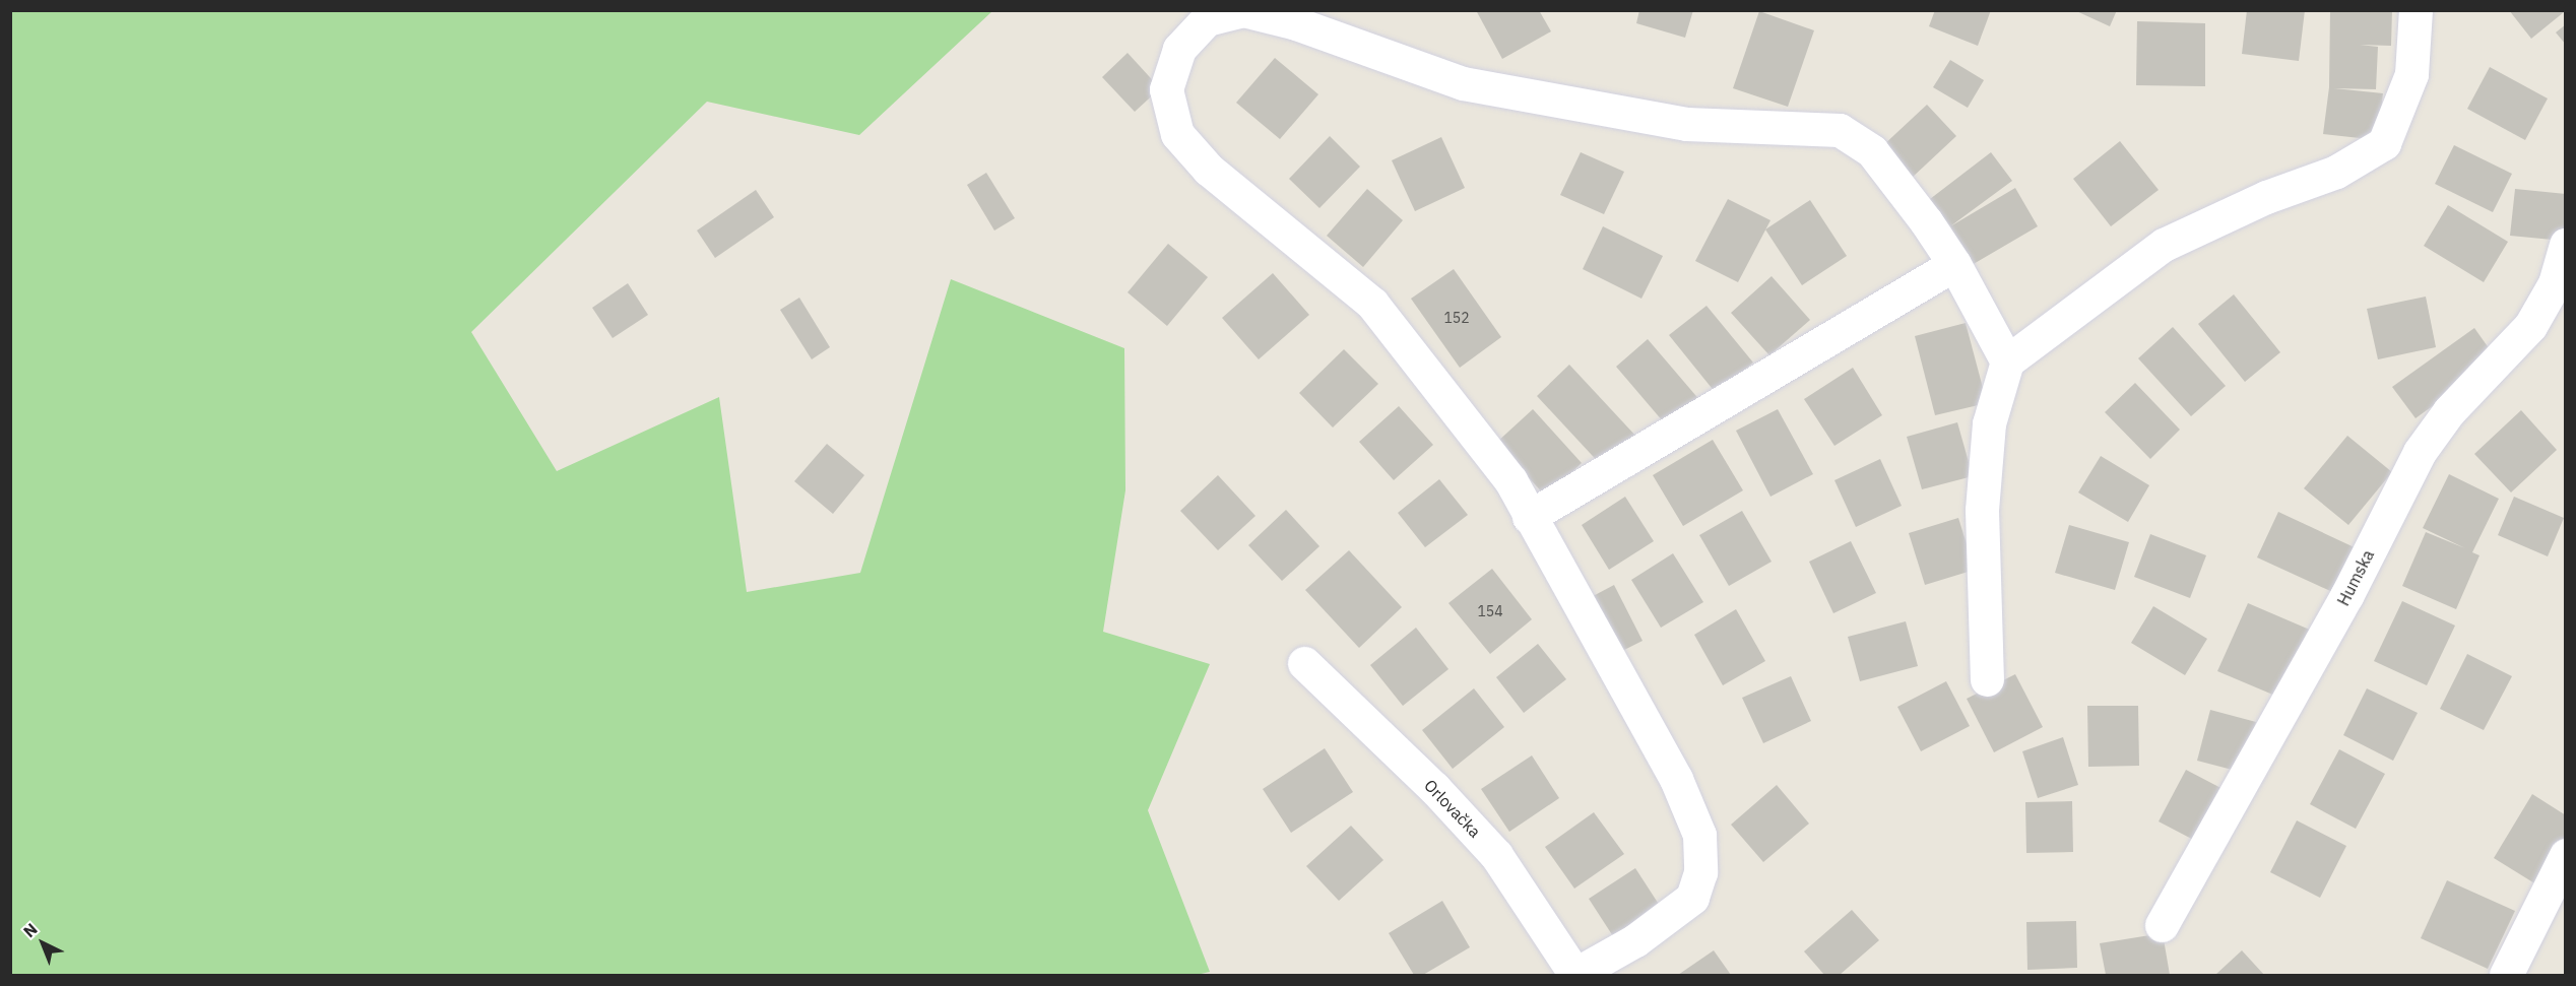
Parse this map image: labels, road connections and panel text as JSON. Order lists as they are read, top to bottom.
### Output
{
  "streets": {
    "street": ["Humska", "Orlovačka"]
  },
  "house_numbers": ["152", "154"],
  "north": "top left"
}
